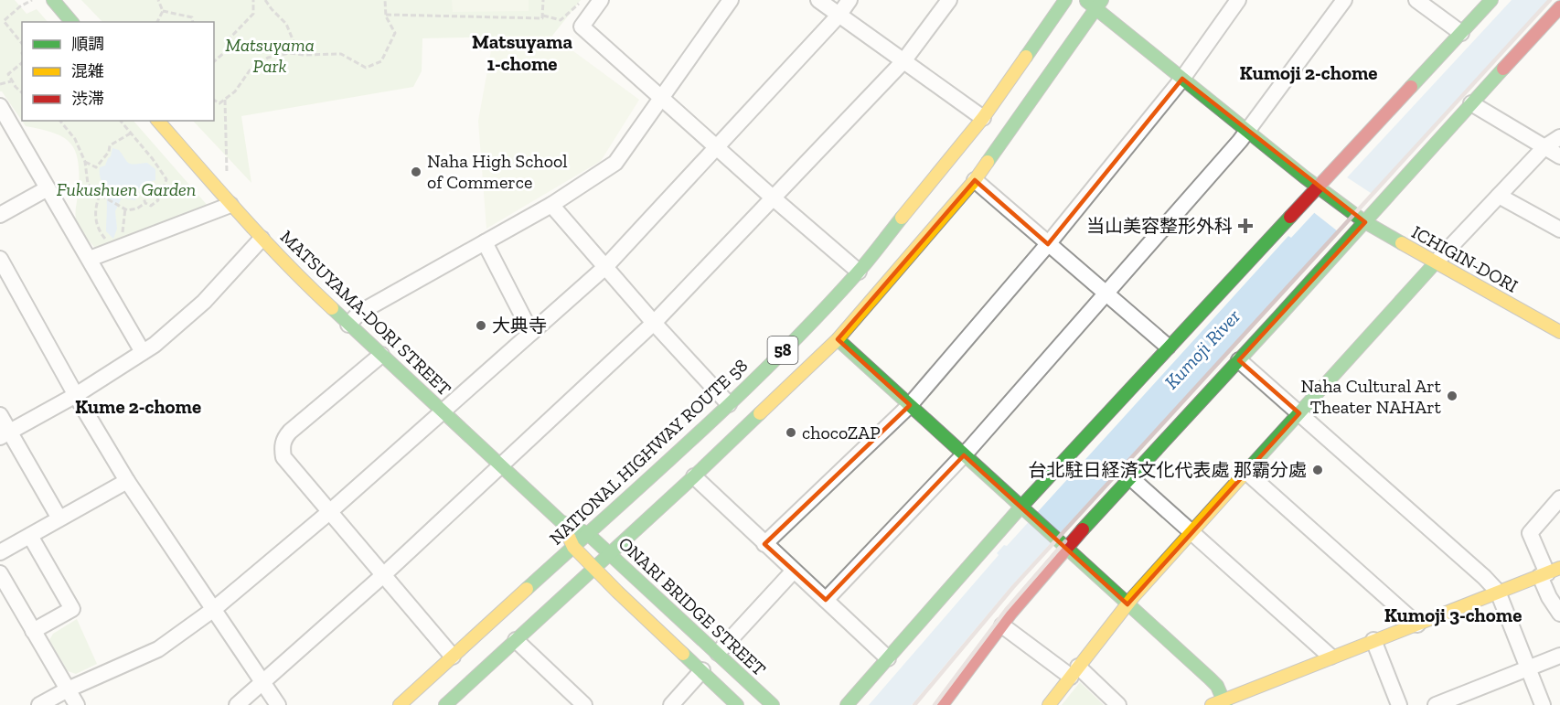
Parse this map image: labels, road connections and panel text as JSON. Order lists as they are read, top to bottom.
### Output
{
  "streets": {
    "main road": [
      "ICHIGIN-DORI",
      "MATSUYAMA-DORI STREET",
      "58",
      "NATIONAL HIGHWAY ROUTE 58",
      "ONARI BRIDGE STREET"
    ]
  },
  "crossings": [
    ["ICHIGIN-DORI", "58"],
    ["MATSUYAMA-DORI STREET", "ONARI BRIDGE STREET"],
    ["58", "ONARI BRIDGE STREET"],
    ["NATIONAL HIGHWAY ROUTE 58", "ONARI BRIDGE STREET"]
  ],
  "districts": [
    "Matsuyama 1-chome",
    "Kumoji 2-chome",
    "Kume 2-chome",
    "Kumoji 3-chome"
  ],
  "water": ["Kumoji River"],
  "parks": ["Matsuyama Park", "Fukushuen Garden"],
  "places": {
    "other": [
      "Naha High School of Commerce",
      "大典寺",
      "Naha Cultural Art Theater NAHArt",
      "chocoZAP",
      "台北駐日経済文化代表處 那霸分處"
    ],
    "health": ["当山美容整形外科"]
  },
  "legend": ["順調", "混雑", "渋滞"]
}
